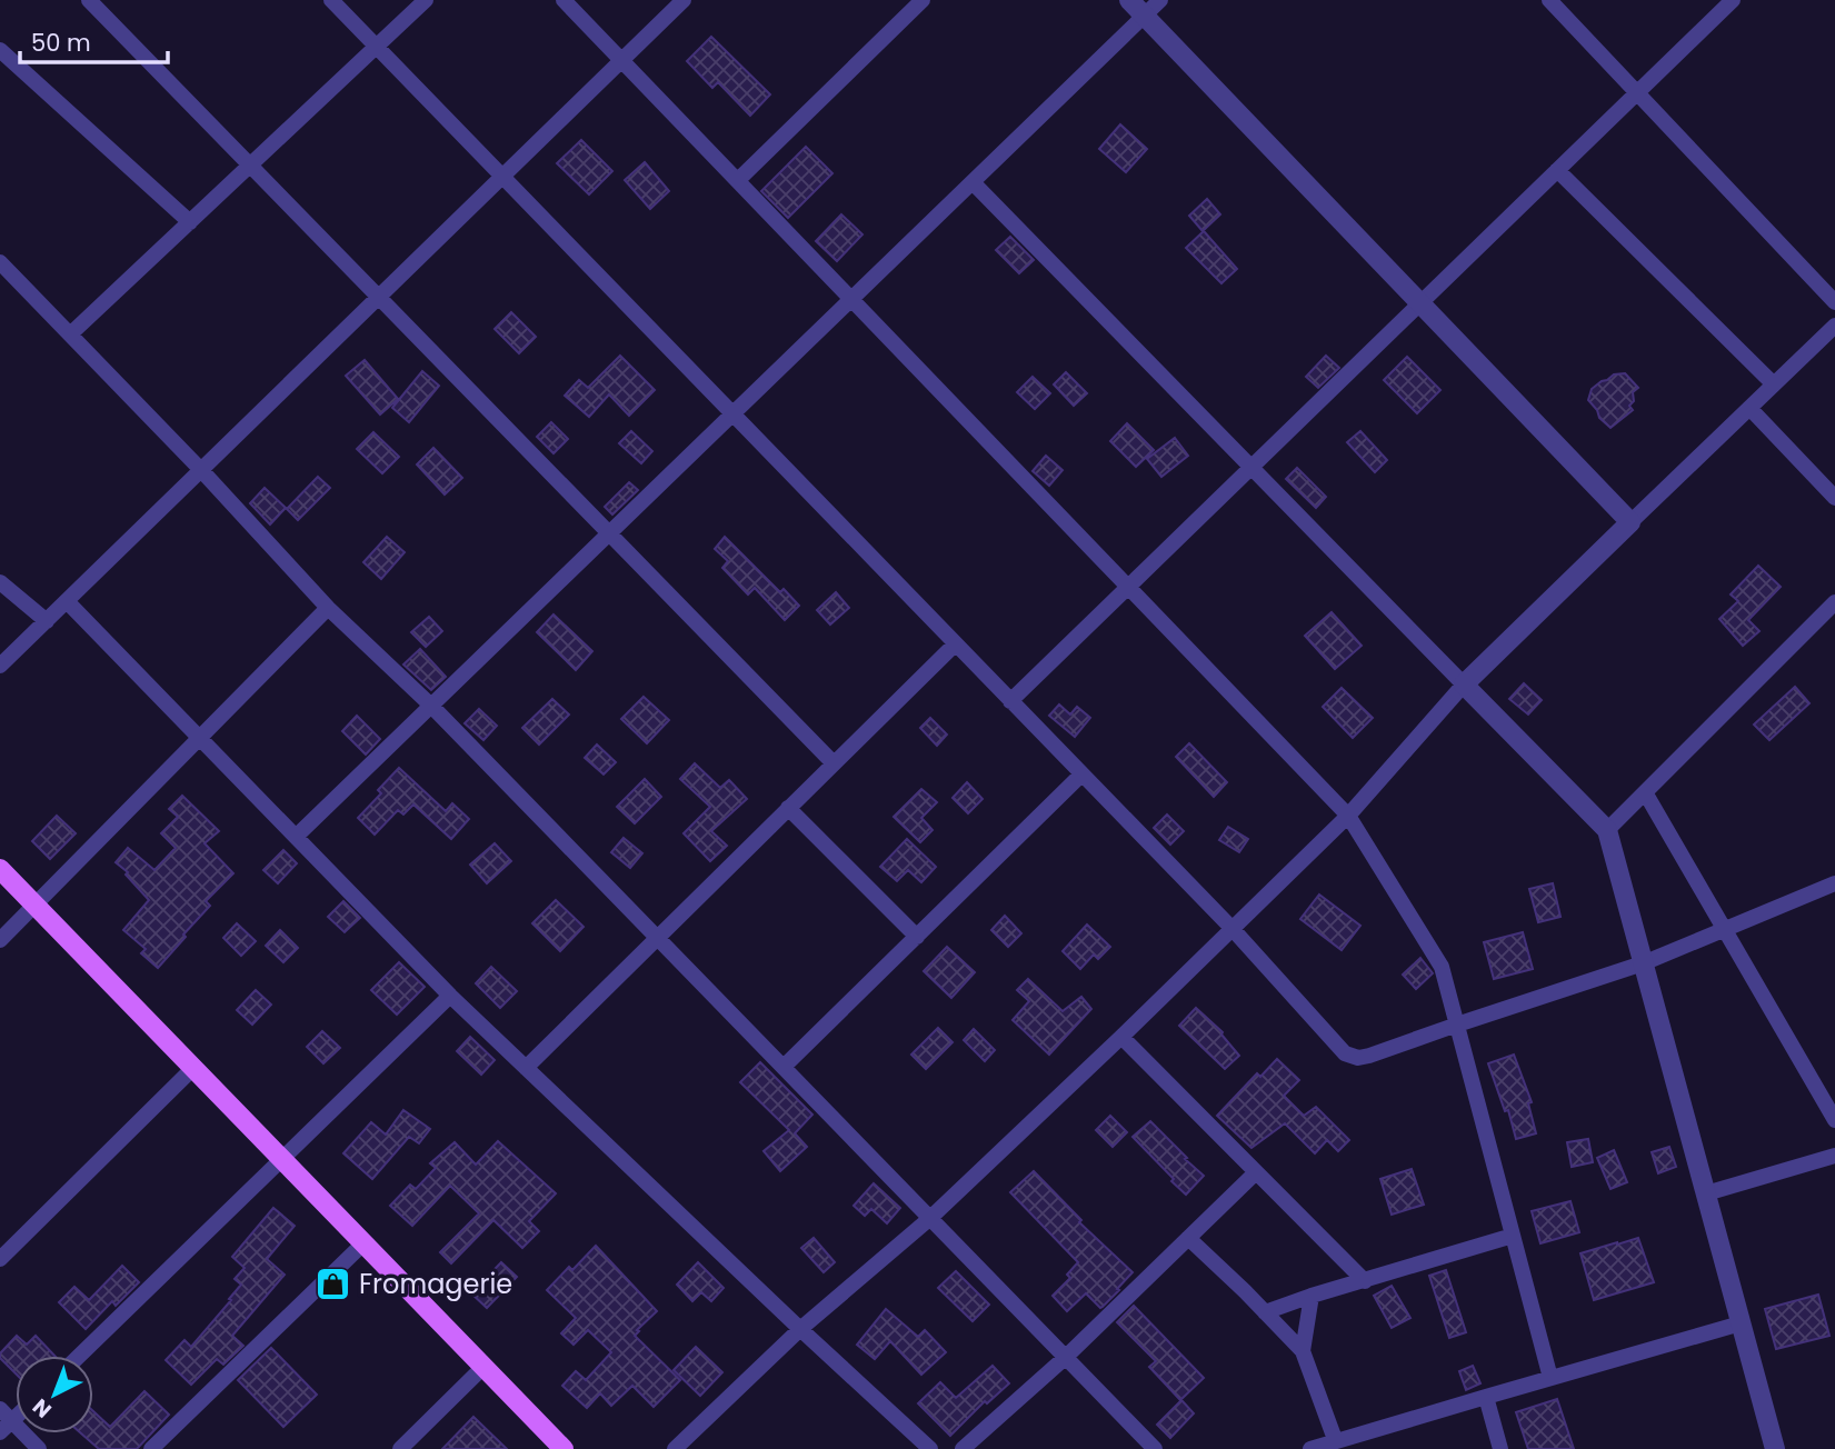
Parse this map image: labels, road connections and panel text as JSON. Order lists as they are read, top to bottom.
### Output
{
  "places": {
    "shop": ["Fromagerie"]
  },
  "scale_bar": "50 m",
  "north": "bottom left"
}
